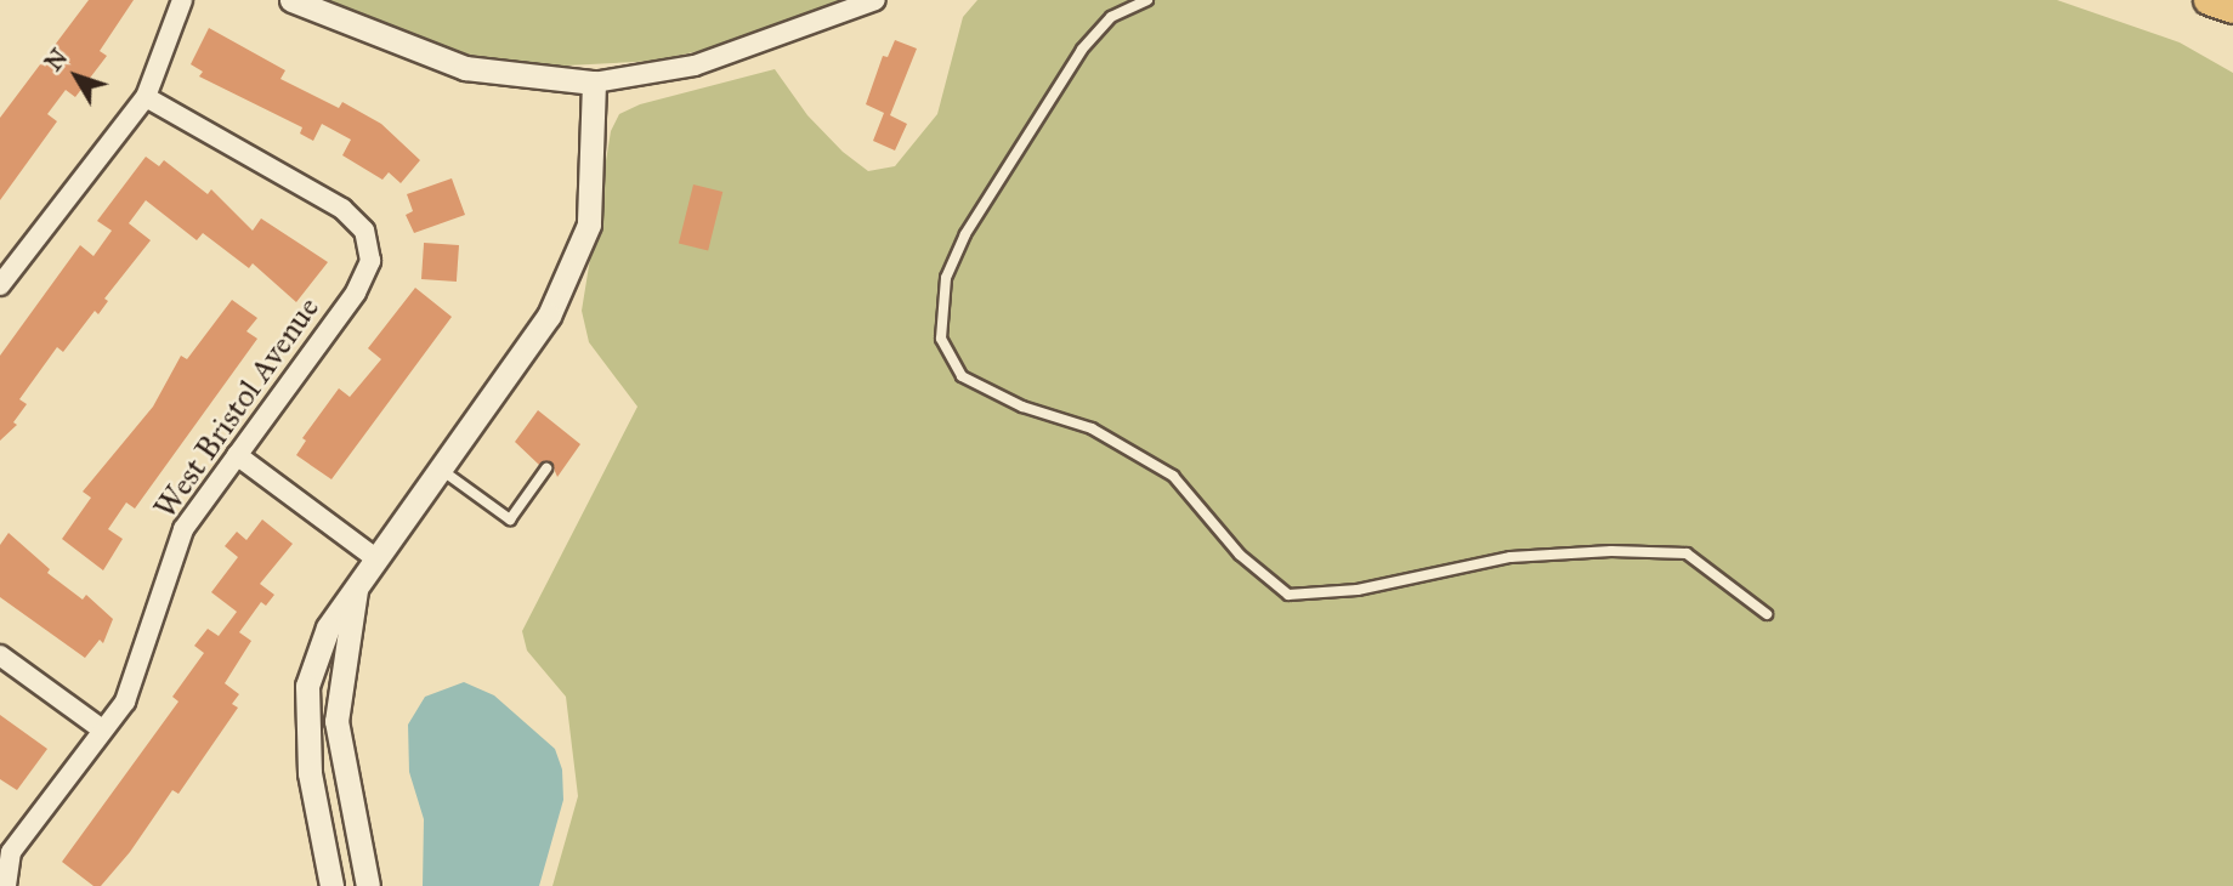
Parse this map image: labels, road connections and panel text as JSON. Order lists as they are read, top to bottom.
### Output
{
  "streets": {
    "street": ["West Bristol Avenue"]
  },
  "north": "top left"
}
